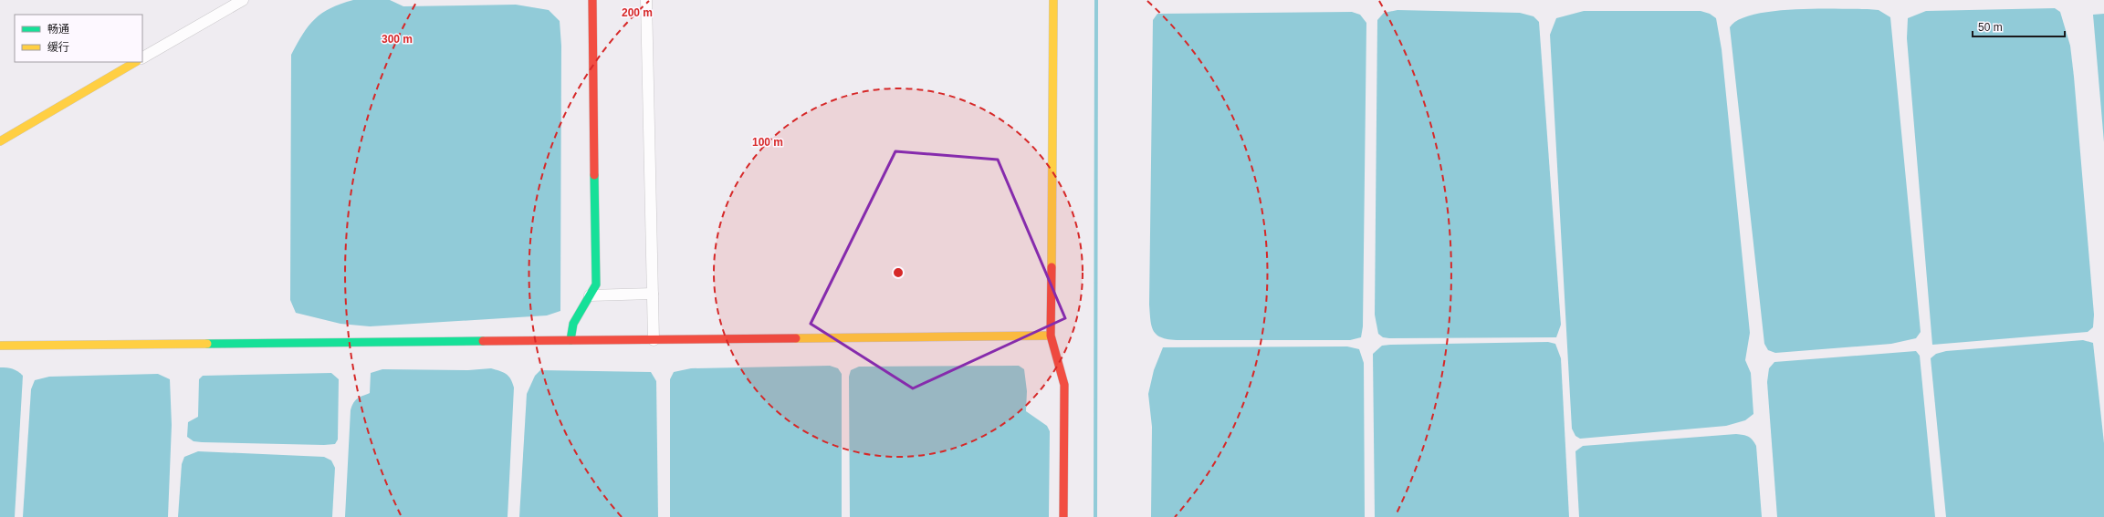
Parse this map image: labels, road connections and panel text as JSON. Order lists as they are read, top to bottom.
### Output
{
  "legend": ["畅通", "缓行"],
  "scale_bar": "50 m",
  "rings": ["200 m", "300 m", "100 m"]
}
